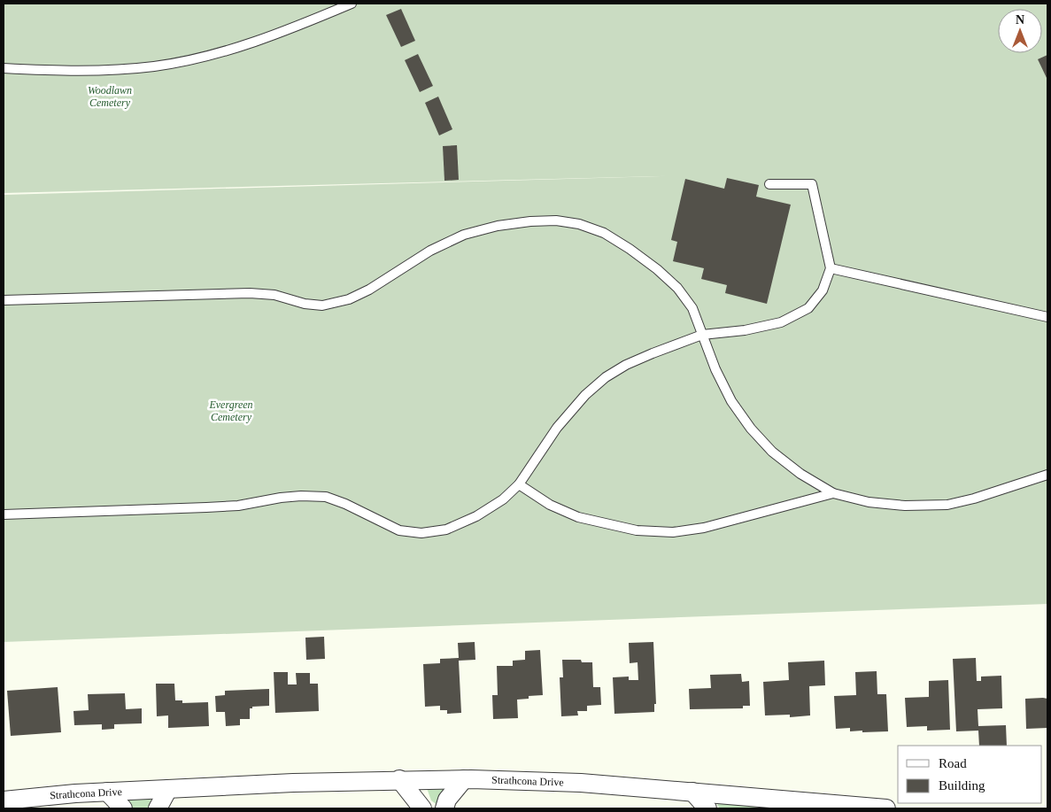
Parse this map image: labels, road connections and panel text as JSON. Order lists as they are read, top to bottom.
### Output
{
  "streets": {
    "street": ["Strathcona Drive"]
  },
  "parks": ["Woodlawn Cemetery", "Evergreen Cemetery"],
  "legend": ["Road", "Building"],
  "north": "top"
}
